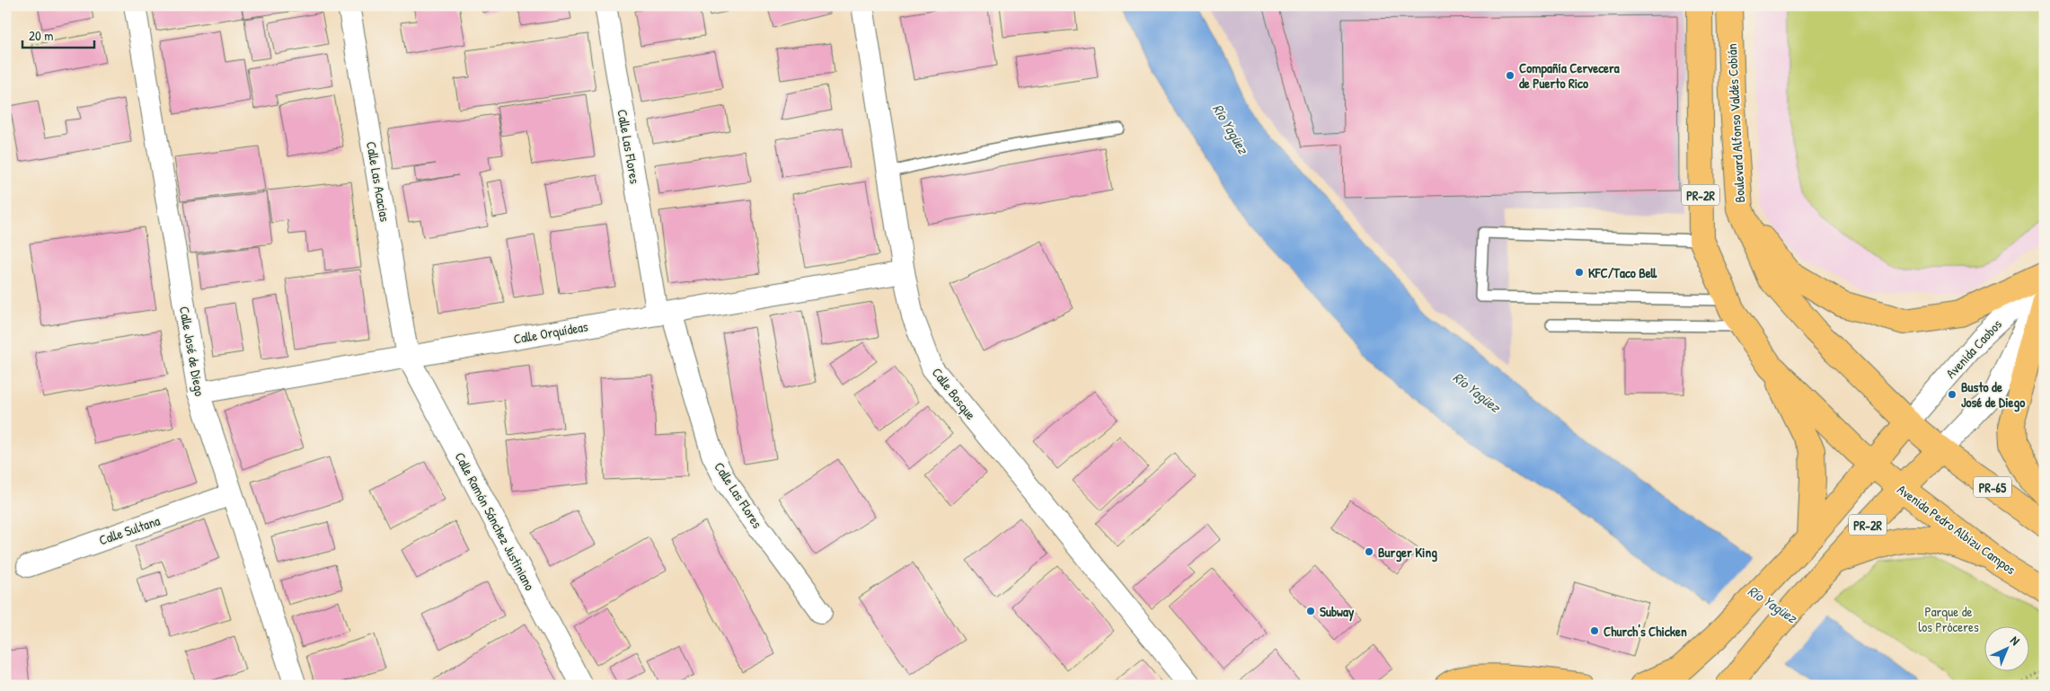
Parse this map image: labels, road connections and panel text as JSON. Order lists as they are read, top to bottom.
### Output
{
  "streets": {
    "main road": [
      "Boulevard Alfonso Valdés Cobián",
      "PR-2R",
      "PR-65",
      "Avenida Pedro Albizu Campos"
    ],
    "street": [
      "Calle Las Flores",
      "Calle Las Acacias",
      "Calle Orquídeas",
      "Avenida Caobos",
      "Calle José de Diego",
      "Calle Bosque",
      "Calle Ramón Sánchez Justiniano",
      "Calle Sultana"
    ]
  },
  "crossings": [
    ["Boulevard Alfonso Valdés Cobián", "PR-2R"],
    ["Boulevard Alfonso Valdés Cobián", "Avenida Caobos"],
    ["Boulevard Alfonso Valdés Cobián", "PR-65"],
    ["Calle Las Flores", "Calle Orquídeas"],
    ["Calle Las Acacias", "Calle Orquídeas"],
    ["Calle Las Acacias", "Calle Ramón Sánchez Justiniano"],
    ["PR-2R", "Avenida Caobos"],
    ["PR-2R", "PR-65"],
    ["PR-2R", "Avenida Pedro Albizu Campos"],
    ["Calle Orquídeas", "Calle José de Diego"],
    ["Calle Orquídeas", "Calle Bosque"],
    ["Calle Orquídeas", "Calle Ramón Sánchez Justiniano"],
    ["Avenida Caobos", "PR-65"],
    ["Calle José de Diego", "Calle Sultana"]
  ],
  "water": ["Río Yagüez"],
  "parks": ["Parque de los Próceres"],
  "places": [
    "Compañía Cervecera de Puerto Rico",
    "KFC/Taco Bell",
    "Busto de José de Diego",
    "Burger King",
    "Subway",
    "Church's Chicken"
  ],
  "scale_bar": "20 m",
  "north": "top right"
}
